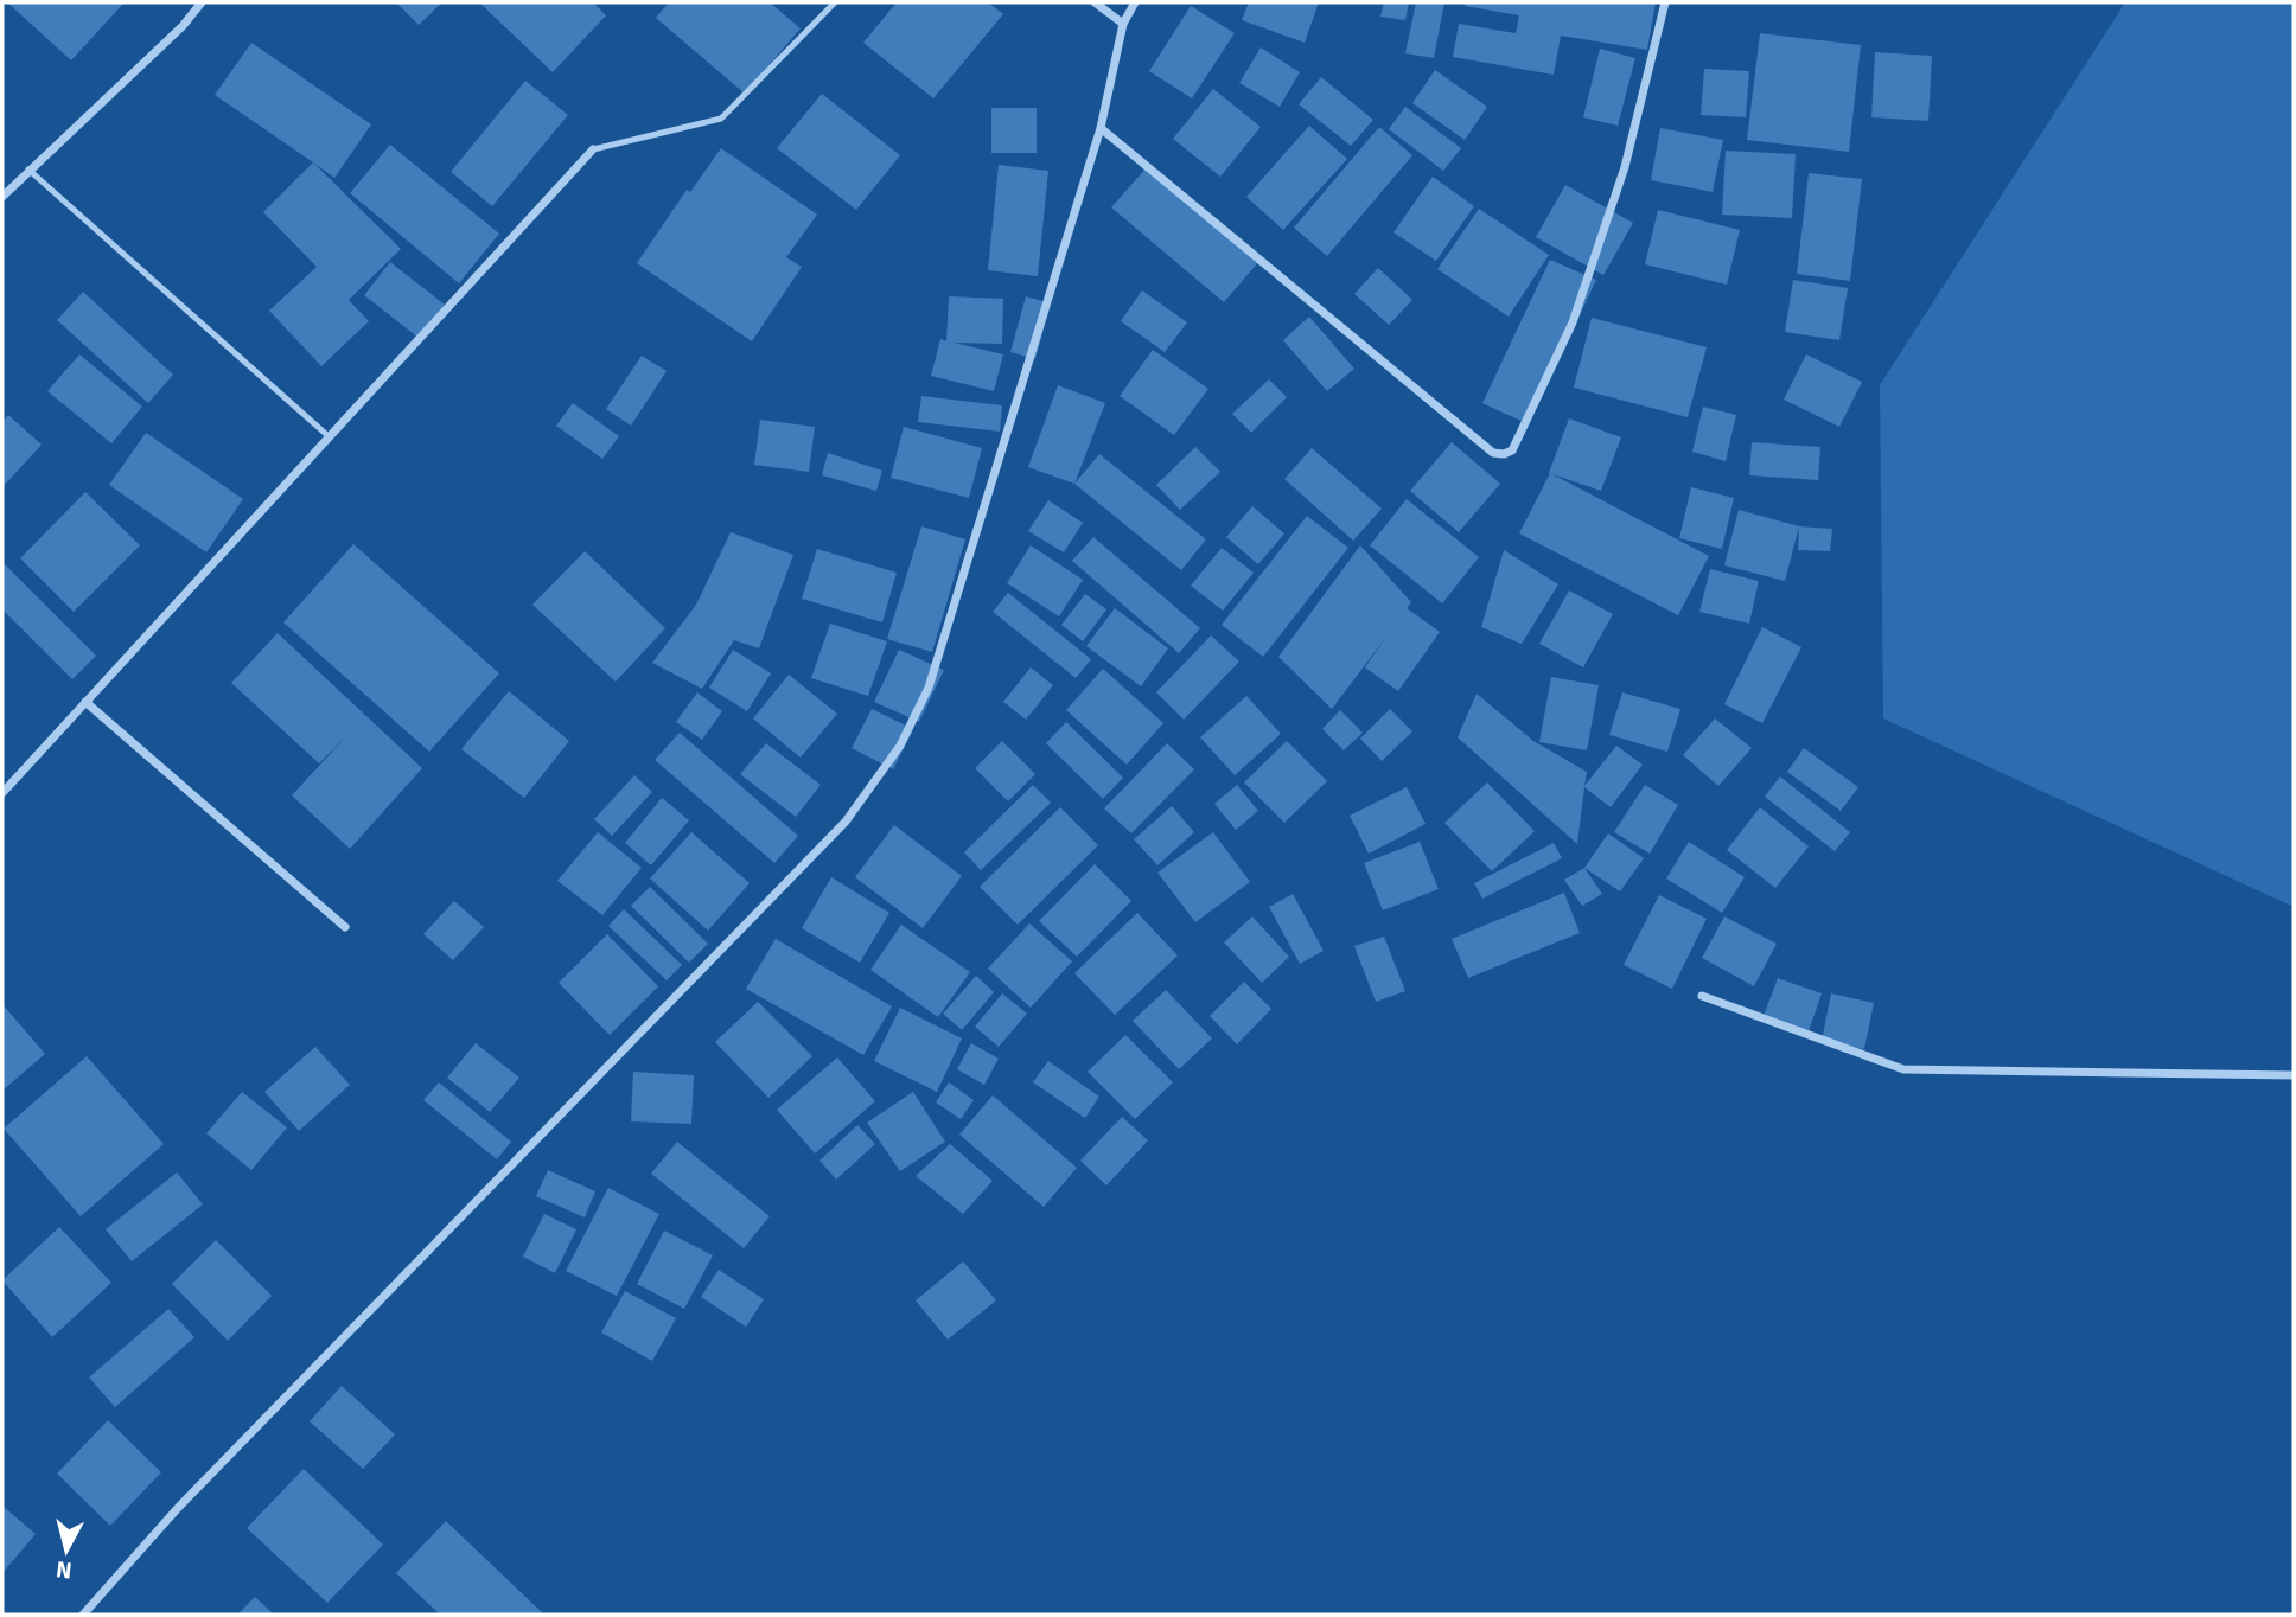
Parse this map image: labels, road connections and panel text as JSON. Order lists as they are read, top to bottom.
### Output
{
  "north": "bottom"
}
